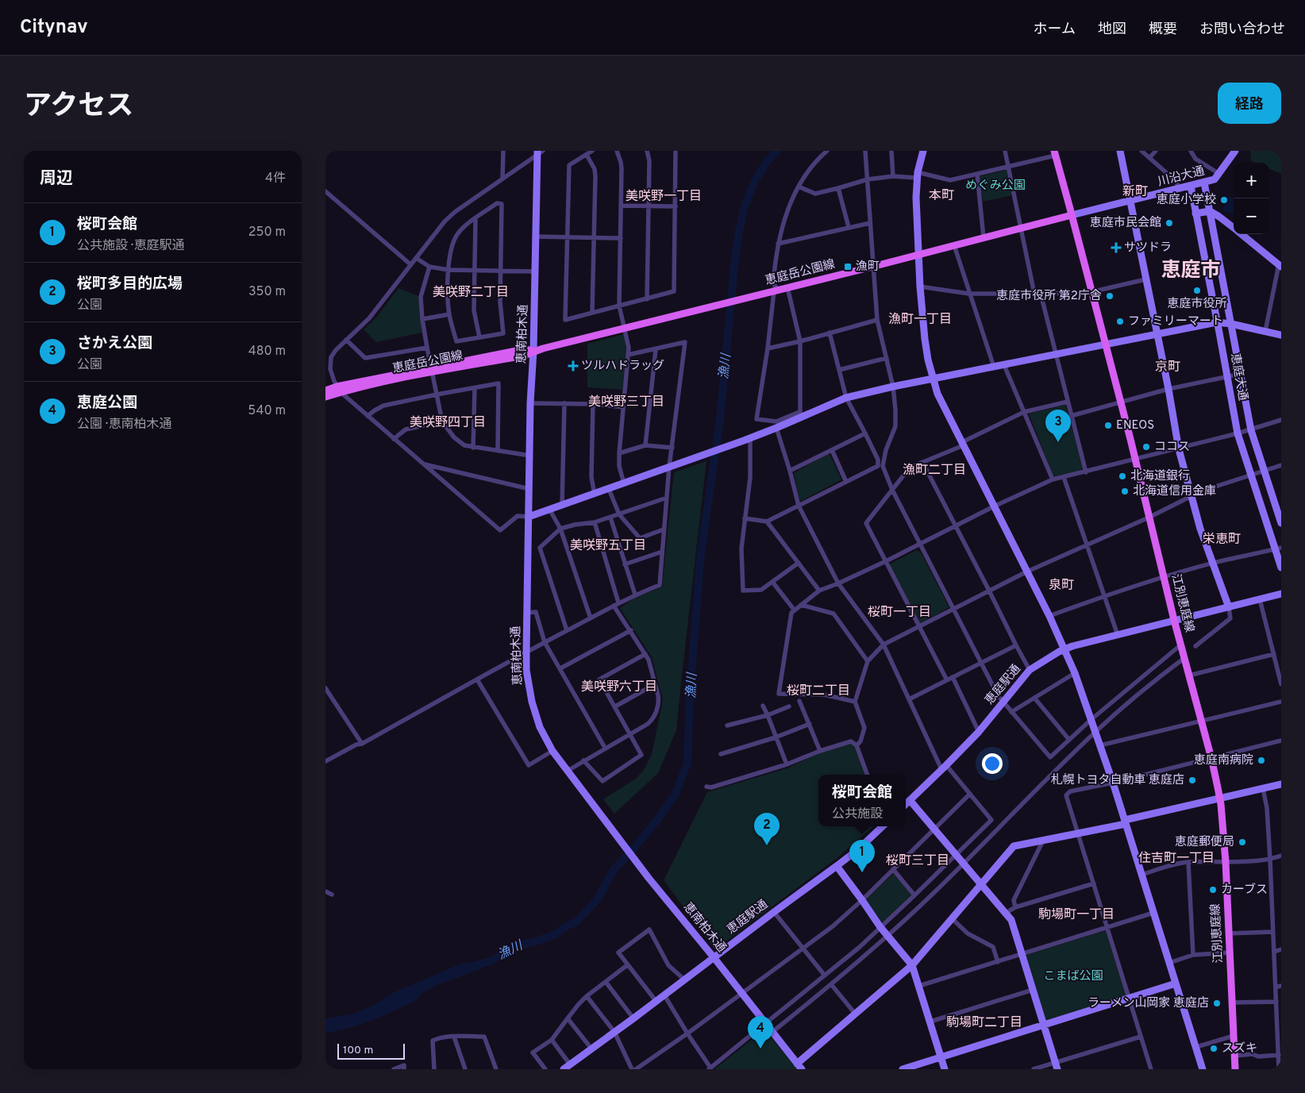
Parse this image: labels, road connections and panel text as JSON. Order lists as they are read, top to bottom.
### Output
{
  "streets": {
    "main road": ["恵庭岳公園線", "江別恵庭線"],
    "street": [
      "川沿大通",
      "恵南柏木通",
      "恵庭大通",
      "恵庭駅通"
    ]
  },
  "crossings": [
    ["川沿大通", "恵庭岳公園線"],
    ["川沿大通", "恵庭大通"],
    ["川沿大通", "江別恵庭線"],
    ["恵庭岳公園線", "恵南柏木通"],
    ["恵庭岳公園線", "江別恵庭線"],
    ["恵南柏木通", "恵庭駅通"],
    ["江別恵庭線", "恵庭駅通"]
  ],
  "districts": [
    "新町",
    "本町",
    "美咲野一丁目",
    "恵庭市",
    "美咲野二丁目",
    "漁町一丁目",
    "京町",
    "美咲野三丁目",
    "美咲野四丁目",
    "漁町二丁目",
    "栄恵町",
    "美咲野五丁目",
    "泉町",
    "桜町一丁目",
    "美咲野六丁目",
    "桜町二丁目",
    "住吉町一丁目",
    "桜町三丁目",
    "駒場町一丁目",
    "駒場町二丁目"
  ],
  "water": ["漁川"],
  "parks": ["めぐみ公園", "こまば公園"],
  "places": {
    "other": [
      "恵庭小学校",
      "恵庭市民会館",
      "恵庭市役所",
      "恵庭市役所 第2庁舎",
      "ファミリーマート",
      "ENEOS",
      "ココス",
      "北海道銀行",
      "北海道信用金庫",
      "恵庭南病院",
      "札幌トヨタ自動車 恵庭店",
      "恵庭郵便局",
      "カーブス",
      "ラーメン山岡家 恵庭店",
      "スズキ"
    ],
    "health": ["サツドラ", "ツルハドラッグ"],
    "transit": ["漁町"]
  },
  "scale_bar": "100 m",
  "page": {
    "header": "Citynav",
    "nav": [
      "ホーム",
      "地図",
      "概要",
      "お問い合わせ"
    ],
    "title": "アクセス",
    "buttons": "経路",
    "heading": ["周辺", "4件"],
    "map_buttons": ["+", "−"],
    "list": [
      {
        "mark": "1",
        "name": "桜町会館",
        "note": "公共施設 · 恵庭駅通",
        "value": "250 m"
      },
      {
        "mark": "2",
        "name": "桜町多目的広場",
        "note": "公園",
        "value": "350 m"
      },
      {
        "mark": "3",
        "name": "さかえ公園",
        "note": "公園",
        "value": "480 m"
      },
      {
        "mark": "4",
        "name": "恵庭公園",
        "note": "公園 · 恵南柏木通",
        "value": "540 m"
      }
    ],
    "pins": [
      "3",
      "2",
      "1",
      "4"
    ],
    "popup": ["桜町会館", "公共施設"],
    "scale": "100 m"
  }
}
